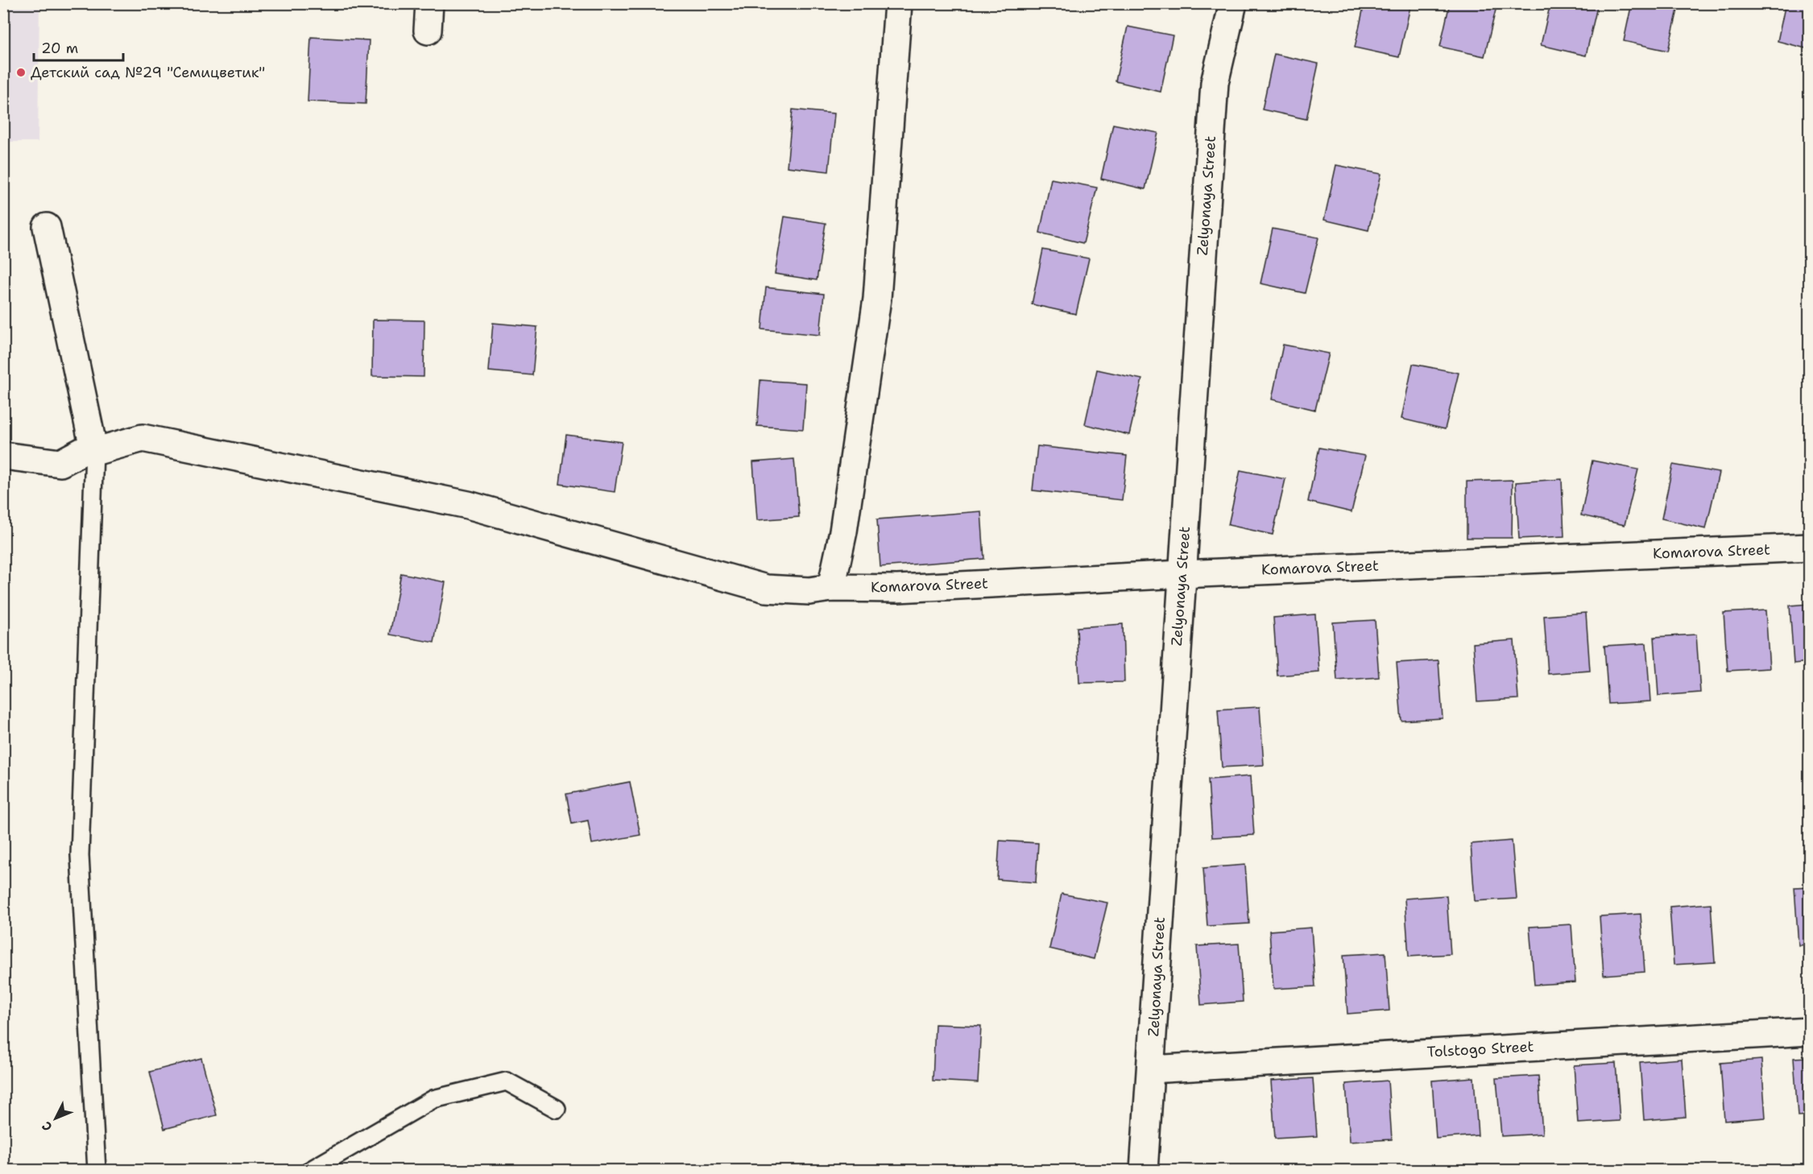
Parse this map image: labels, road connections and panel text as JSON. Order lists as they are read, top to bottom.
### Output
{
  "streets": {
    "street": ["Zelyonaya Street", "Komarova Street", "Tolstogo Street"]
  },
  "crossings": [
    ["Zelyonaya Street", "Komarova Street"],
    ["Zelyonaya Street", "Tolstogo Street"]
  ],
  "places": ["Детский сад №29 \"Семицветик\""],
  "scale_bar": "20 m",
  "north": "bottom left"
}
